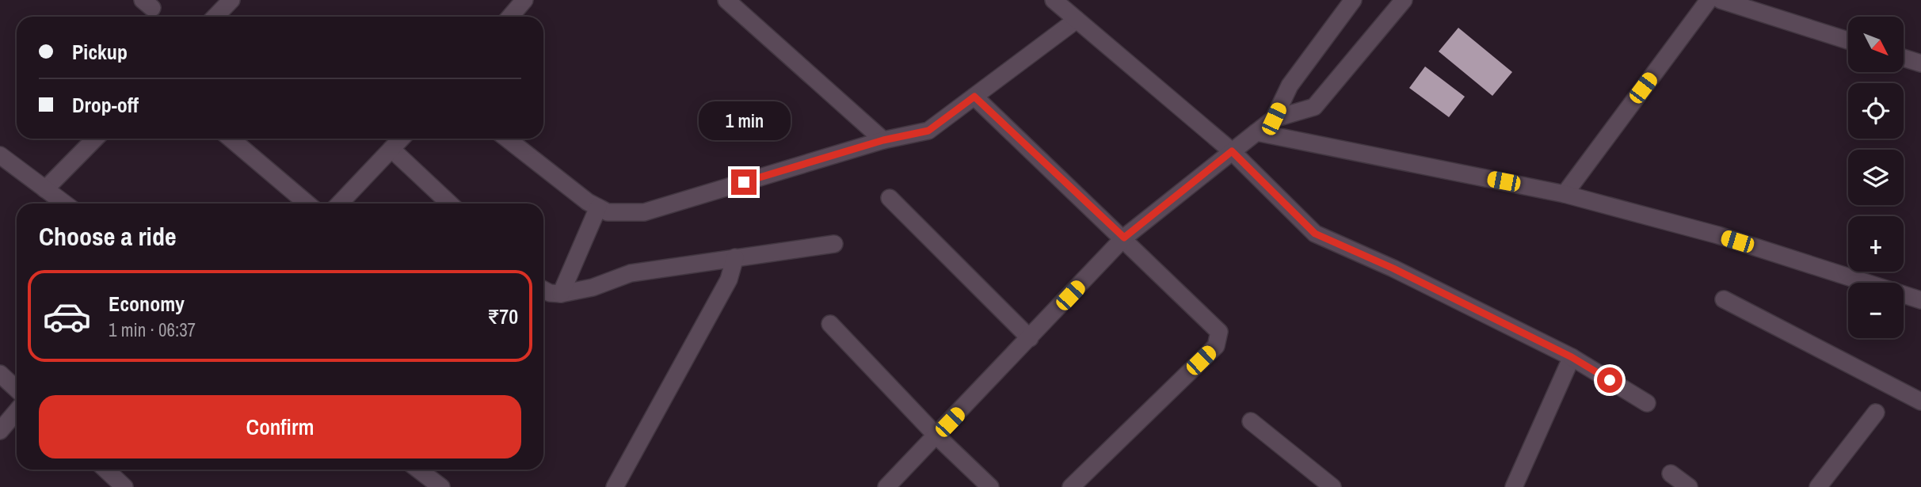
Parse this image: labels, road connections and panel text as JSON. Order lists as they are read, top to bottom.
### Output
{
  "north": "bottom right",
  "page": {
    "map_buttons": ["+", "−"],
    "banner": ["Pickup", "Drop-off"],
    "bubble": "1 min",
    "heading": "Choose a ride",
    "list": [
      {
        "name": "Economy",
        "note": "1 min · 06:37",
        "value": "₹70"
      }
    ],
    "buttons": "Confirm"
  }
}
